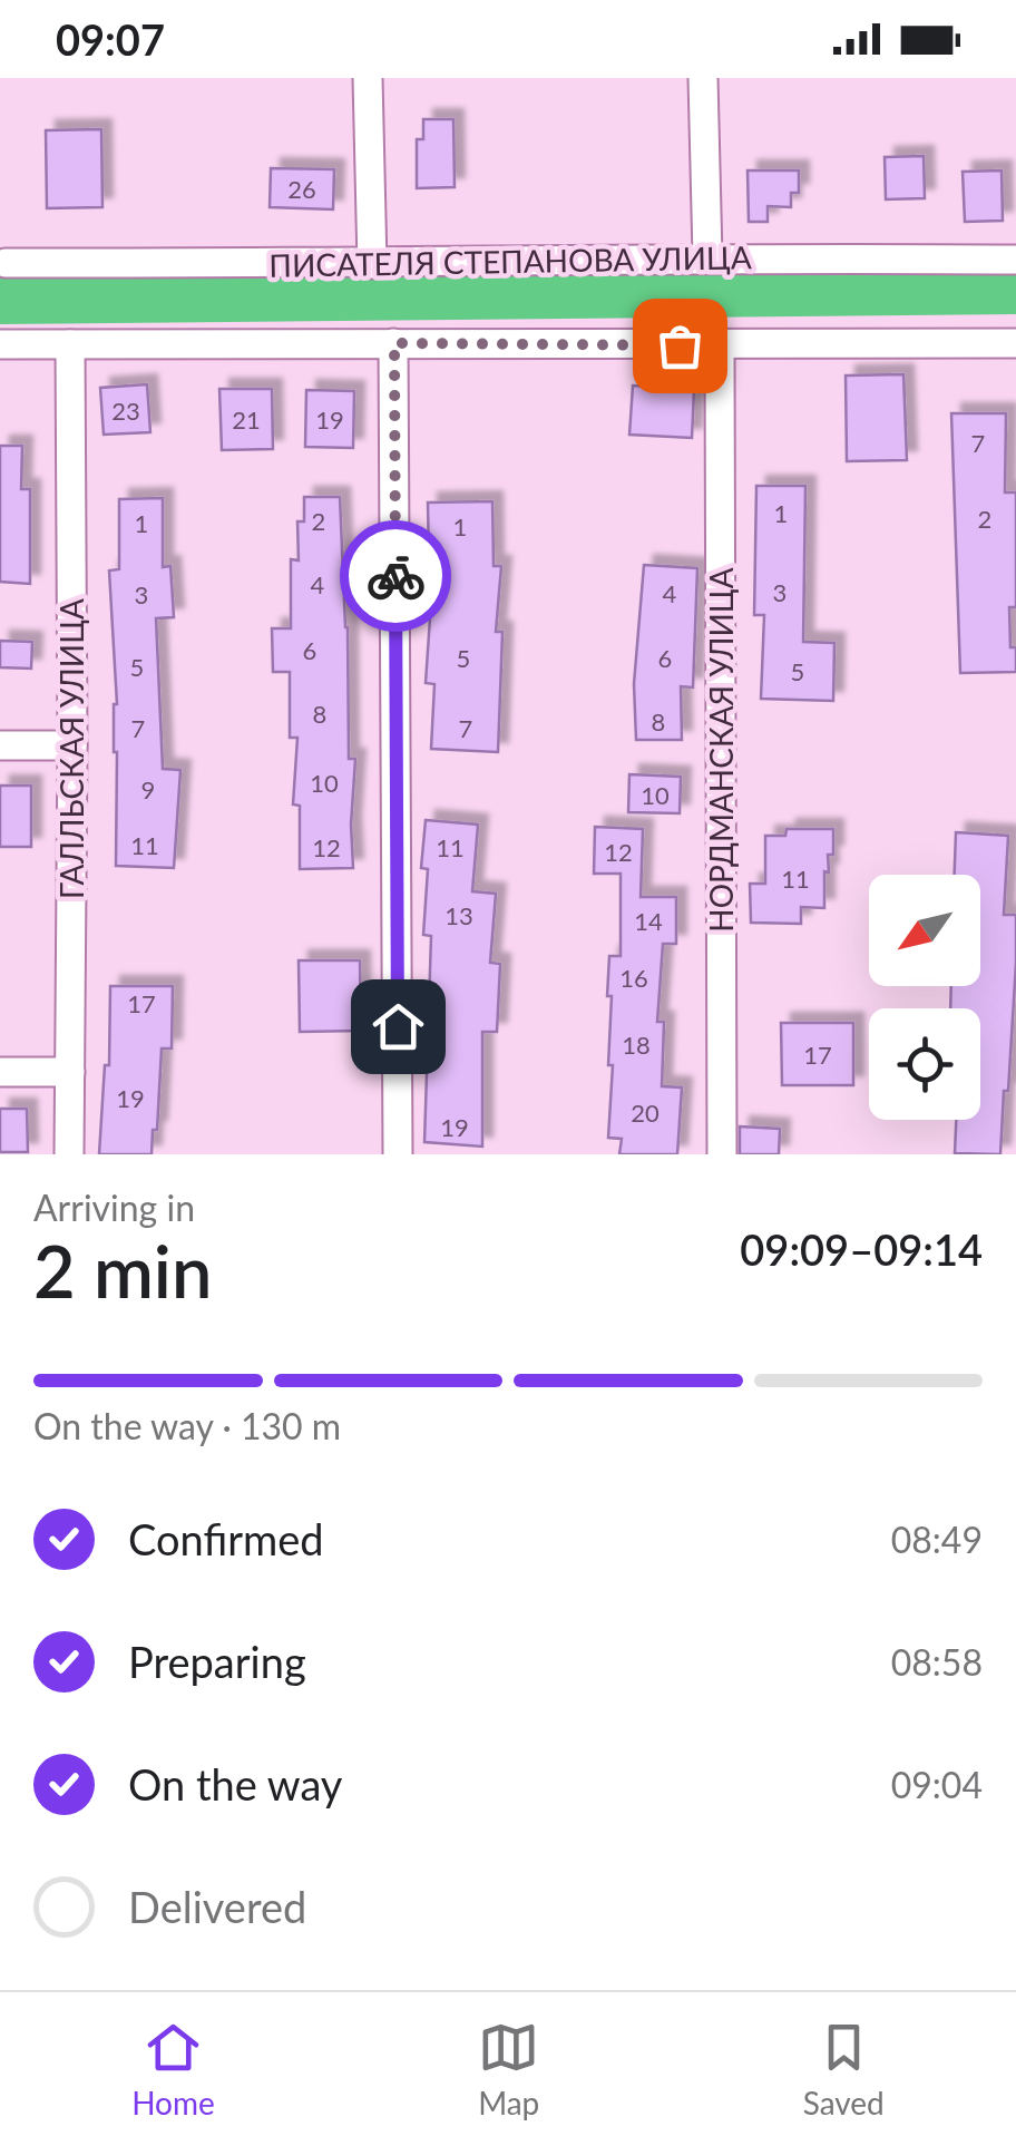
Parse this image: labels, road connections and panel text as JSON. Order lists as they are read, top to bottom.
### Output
{
  "streets": {
    "street": ["ПИСАТЕЛЯ СТЕПАНОВА УЛИЦА", "ГАЛЛЬСКАЯ УЛИЦА", "НОРДМАНСКАЯ УЛИЦА"]
  },
  "house_numbers": [
    "26",
    "23",
    "21",
    "19",
    "7",
    "1",
    "2",
    "2",
    "1",
    "1",
    "4",
    "3",
    "4",
    "3",
    "6",
    "5",
    "6",
    "5",
    "5",
    "8",
    "8",
    "7",
    "7",
    "10",
    "9",
    "10",
    "11",
    "12",
    "11",
    "12",
    "11",
    "13",
    "14",
    "16",
    "17",
    "18",
    "17",
    "19",
    "20",
    "19"
  ],
  "north": "bottom left",
  "page": {
    "status": "09:07",
    "heading": ["2 min", "Arriving in", "09:09–09:14"],
    "bar": "On the way · 130 m",
    "list": [
      ["Confirmed", "08:49"],
      ["Preparing", "08:58"],
      ["On the way", "09:04"],
      "Delivered"
    ],
    "tabs": ["Home", "Map", "Saved"]
  }
}
